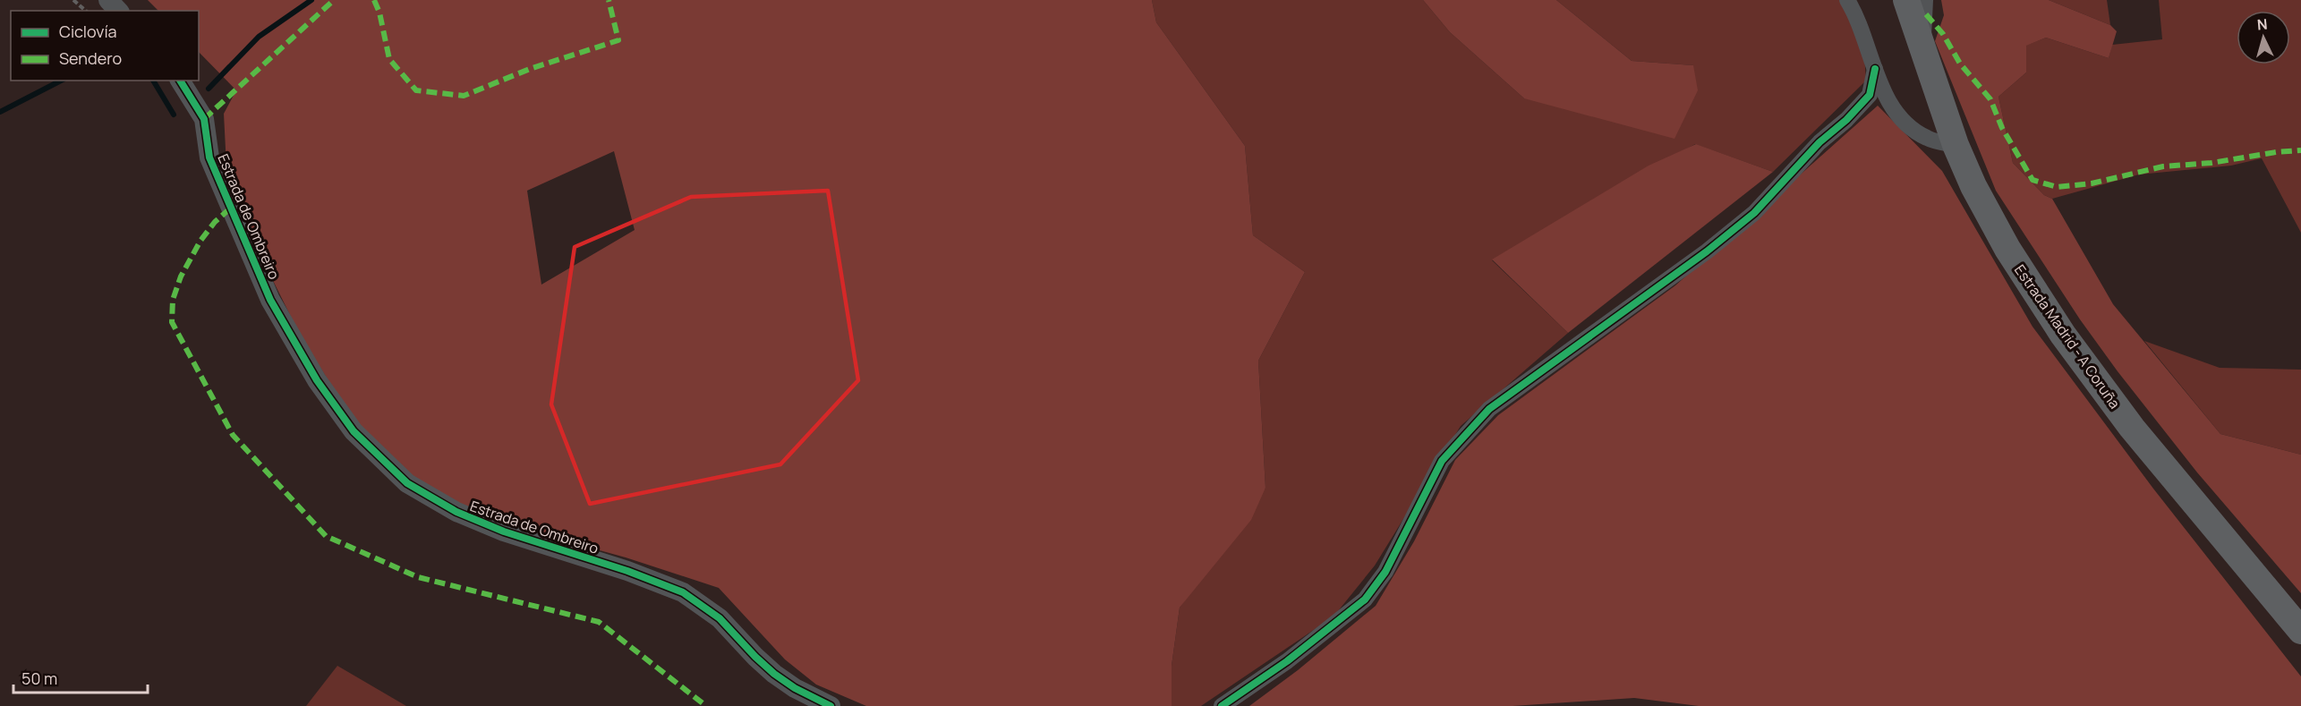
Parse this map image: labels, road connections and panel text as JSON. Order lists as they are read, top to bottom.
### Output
{
  "streets": {
    "highway": ["Estrada Madrid - A Coruña"],
    "street": ["Estrada de Ombreiro"]
  },
  "legend": ["Ciclovía", "Sendero"],
  "scale_bar": "50 m",
  "north": "top"
}
